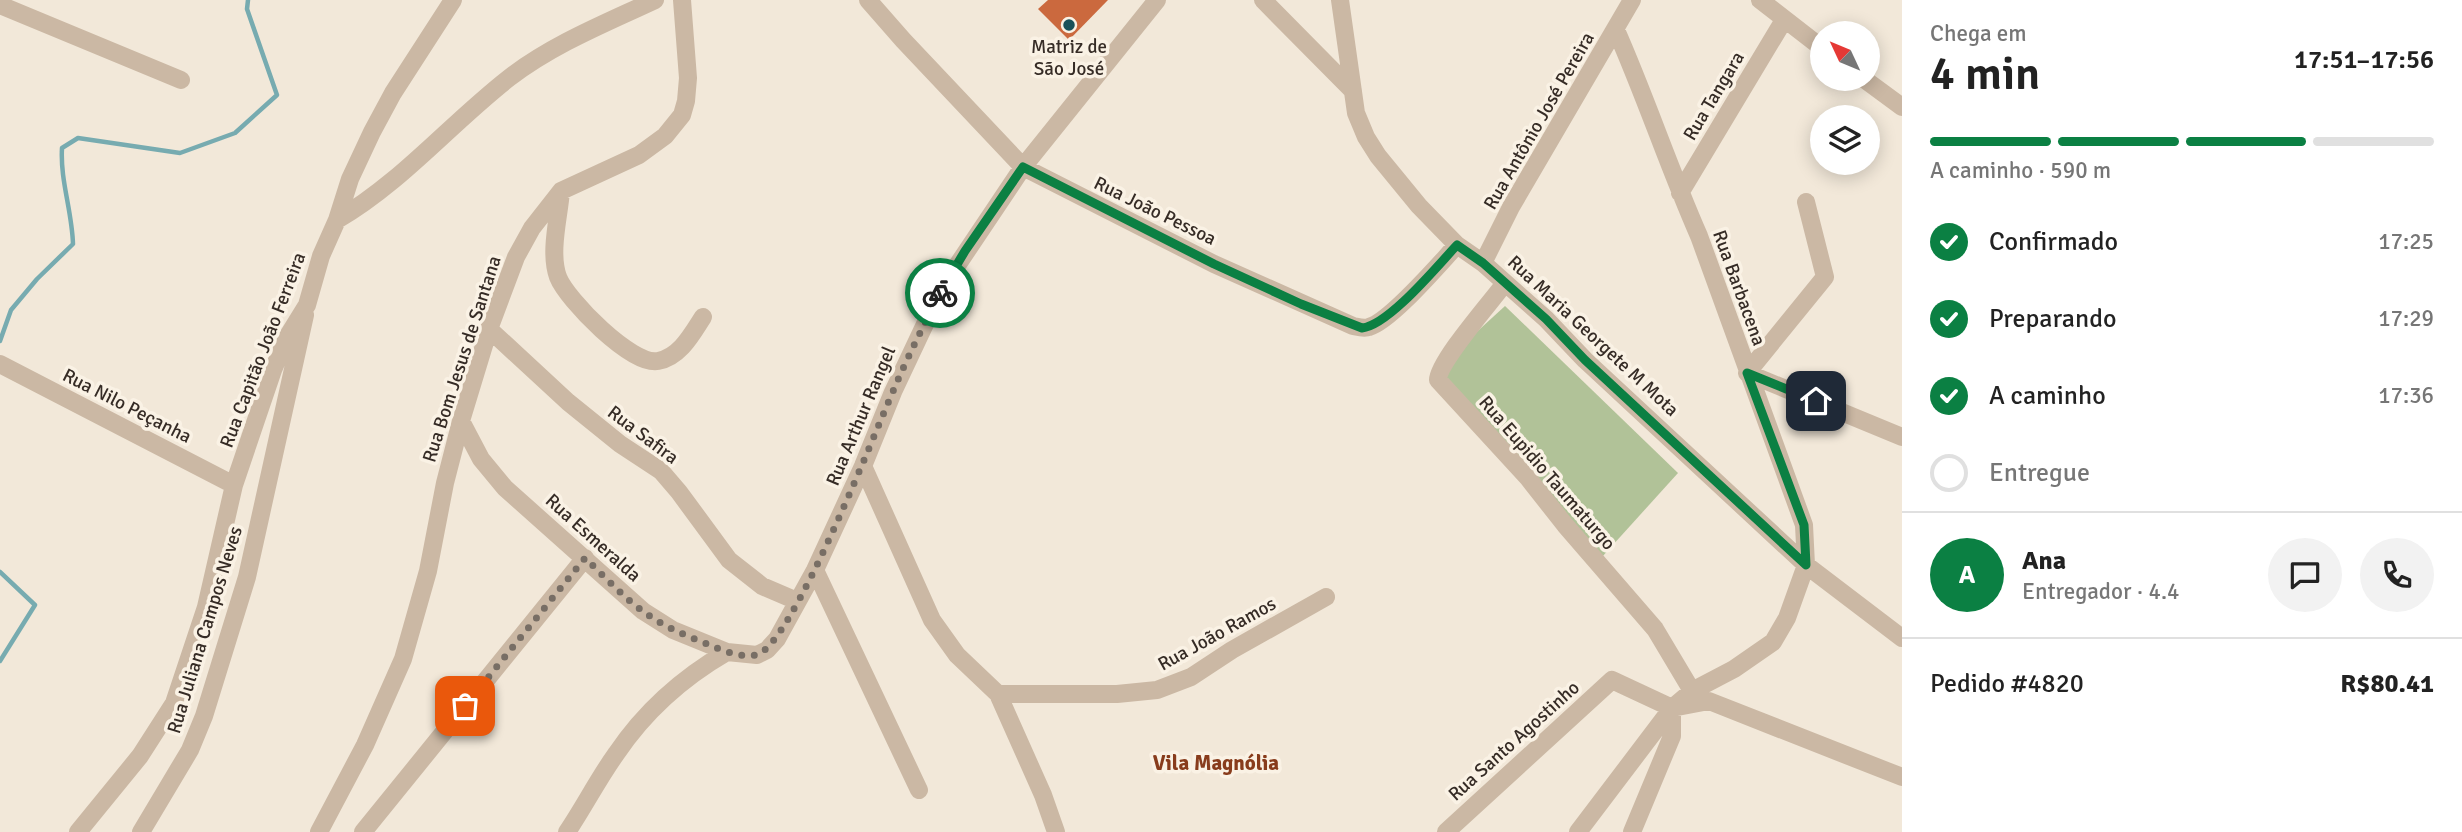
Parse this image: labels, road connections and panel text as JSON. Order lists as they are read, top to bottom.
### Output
{
  "streets": {
    "street": [
      "Rua Tangara",
      "Rua Antônio José Pereira",
      "Rua João Pessoa",
      "Rua Barbacena",
      "Rua Maria Georgete M Mota",
      "Rua Capitão João Ferreira",
      "Rua Bom Jesus de Santana",
      "Rua Nilo Peçanha",
      "Rua Arthur Rangel",
      "Rua Safira",
      "Rua Eupidio Taumaturgo",
      "Rua Esmeralda",
      "Rua Juliana Campos Neves",
      "Rua João Ramos",
      "Rua Santo Agostinho"
    ]
  },
  "crossings": [
    ["Rua Tangara", "Rua Barbacena"],
    ["Rua Antônio José Pereira", "Rua Barbacena"],
    ["Rua Antônio José Pereira", "Rua Maria Georgete M Mota"],
    ["Rua João Pessoa", "Rua Maria Georgete M Mota"],
    ["Rua João Pessoa", "Rua Arthur Rangel"],
    ["Rua Barbacena", "Rua Maria Georgete M Mota"],
    ["Rua Maria Georgete M Mota", "Rua Eupidio Taumaturgo"],
    ["Rua Capitão João Ferreira", "Rua Nilo Peçanha"],
    ["Rua Capitão João Ferreira", "Rua Juliana Campos Neves"],
    ["Rua Bom Jesus de Santana", "Rua Safira"],
    ["Rua Bom Jesus de Santana", "Rua Esmeralda"],
    ["Rua Arthur Rangel", "Rua Safira"],
    ["Rua Arthur Rangel", "Rua Esmeralda"]
  ],
  "districts": ["Vila Magnólia"],
  "places": ["Matriz de São José"],
  "north": "top left",
  "page": {
    "heading": ["4 min", "Chega em", "17:51–17:56"],
    "panel": [
      "Ana",
      "Entregador · 4.4",
      "Pedido #4820",
      "R$80.41"
    ],
    "bar": "A caminho · 590 m",
    "list": [
      ["Confirmado", "17:25"],
      ["Preparando", "17:29"],
      ["A caminho", "17:36"],
      "Entregue"
    ],
    "round": "A"
  }
}
